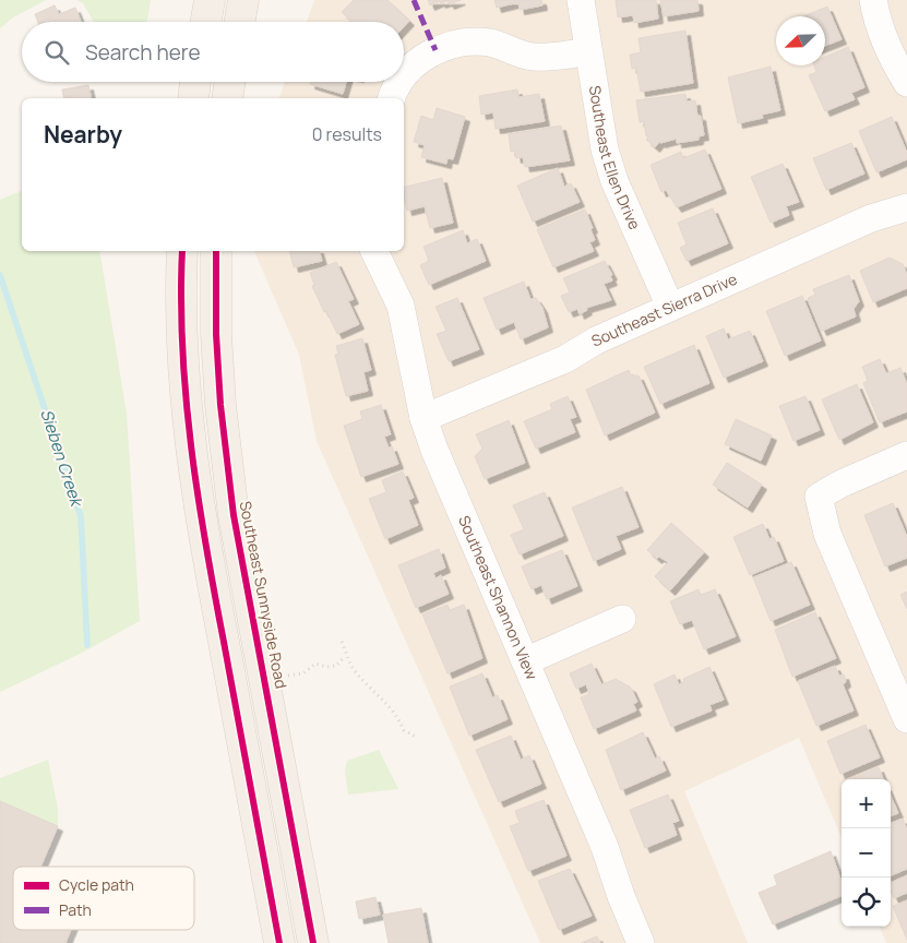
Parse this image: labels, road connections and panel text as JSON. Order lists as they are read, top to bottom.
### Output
{
  "streets": {
    "main road": ["Southeast Sunnyside Road"],
    "street": ["Southeast Ellen Drive", "Southeast Sierra Drive", "Southeast Shannon View"]
  },
  "crossings": [
    ["Southeast Ellen Drive", "Southeast Sierra Drive"],
    ["Southeast Sierra Drive", "Southeast Shannon View"]
  ],
  "water": ["Sieben Creek"],
  "legend": ["Cycle path", "Path"],
  "north": "bottom left",
  "page": {
    "search": "Search here",
    "heading": ["Nearby", "0 results"],
    "map_buttons": ["+", "−"]
  }
}
